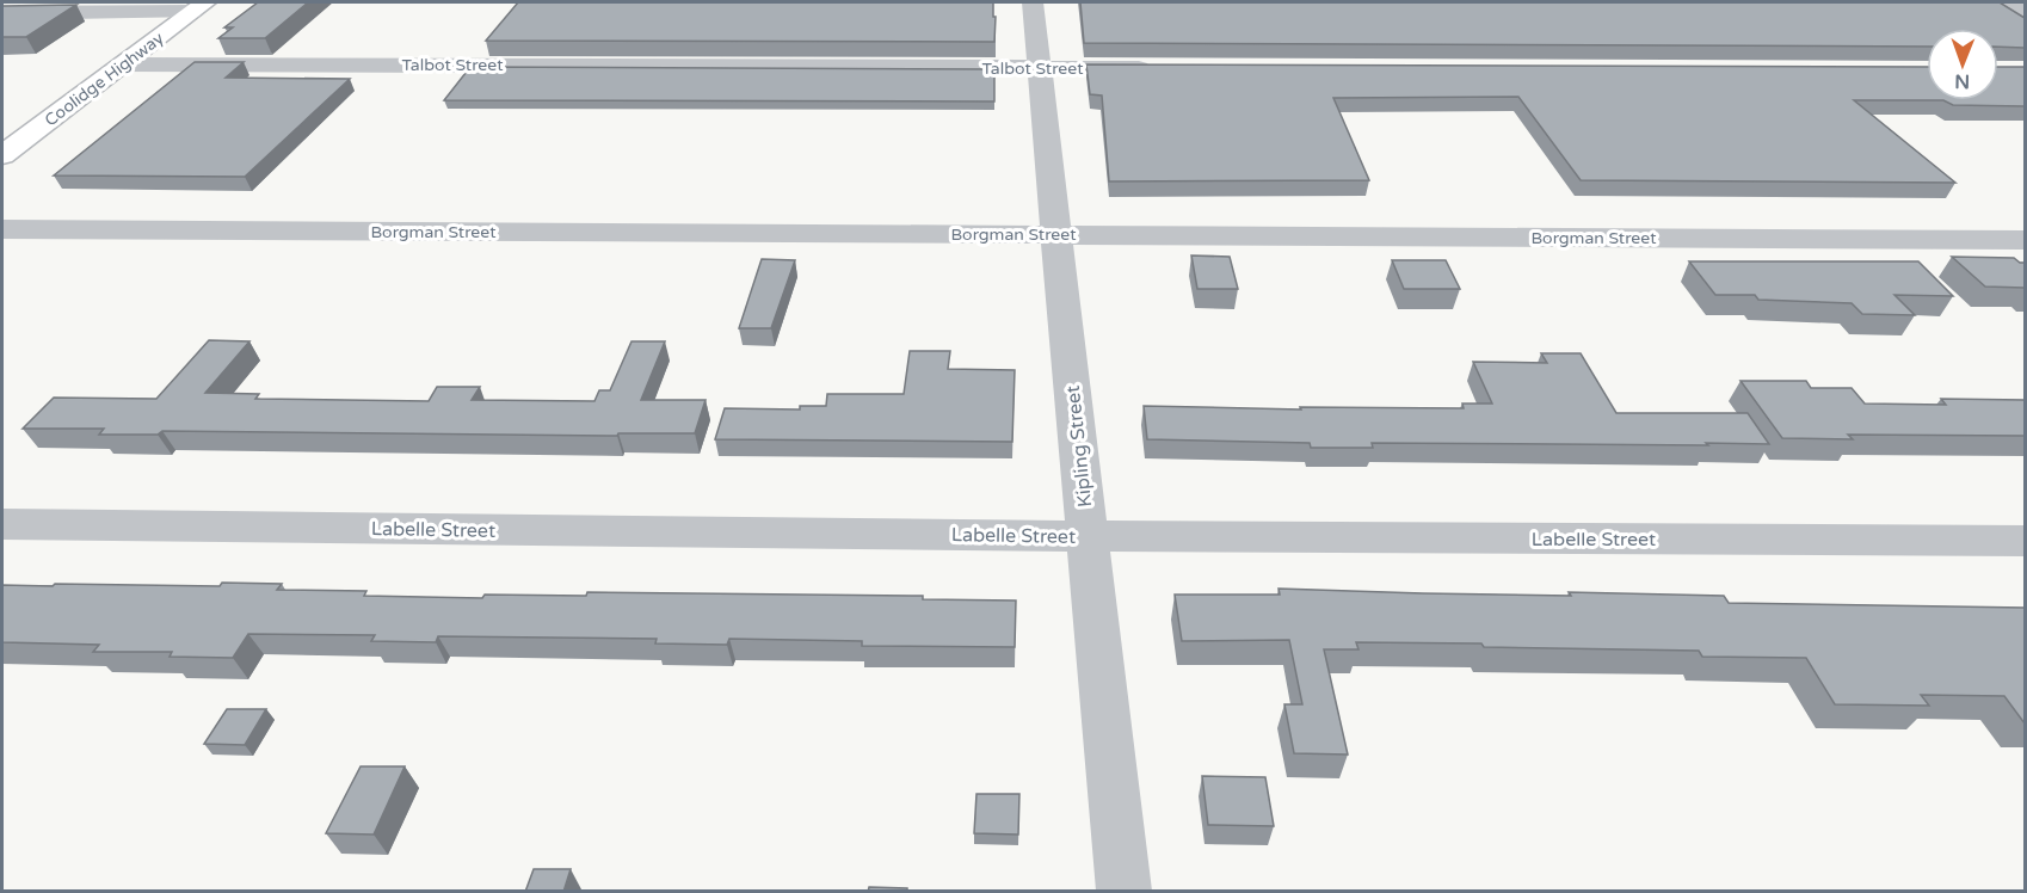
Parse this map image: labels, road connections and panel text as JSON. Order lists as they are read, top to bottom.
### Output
{
  "streets": {
    "main road": ["Coolidge Highway"],
    "street": [
      "Talbot Street",
      "Borgman Street",
      "Kipling Street",
      "Labelle Street"
    ]
  },
  "crossings": [
    ["Talbot Street", "Coolidge Highway"],
    ["Talbot Street", "Kipling Street"],
    ["Borgman Street", "Kipling Street"],
    ["Kipling Street", "Labelle Street"]
  ],
  "north": "bottom"
}
